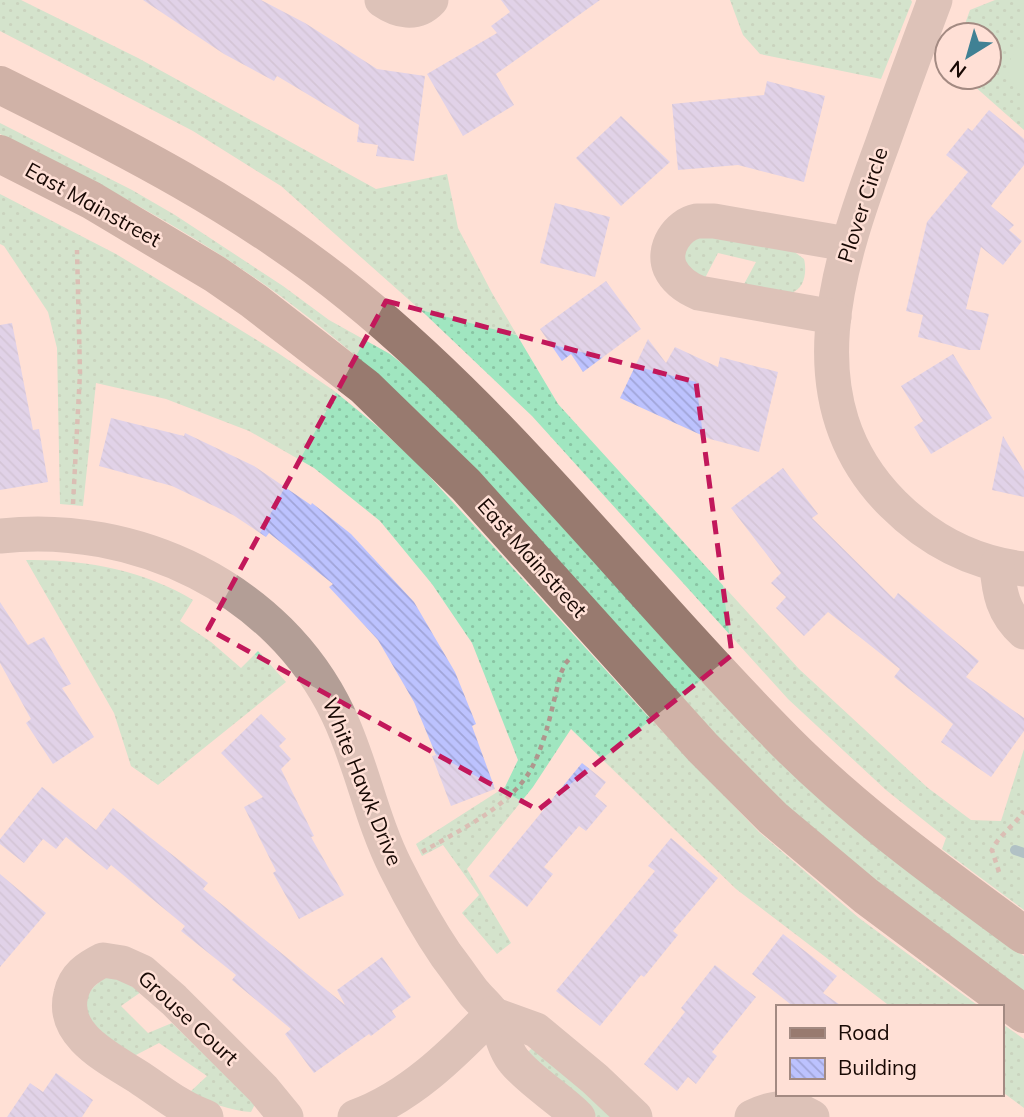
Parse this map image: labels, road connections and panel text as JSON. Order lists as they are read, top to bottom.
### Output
{
  "streets": {
    "main road": ["East Mainstreet"],
    "street": ["Plover Circle", "White Hawk Drive", "Grouse Court"]
  },
  "legend": ["Road", "Building"],
  "north": "bottom left"
}
